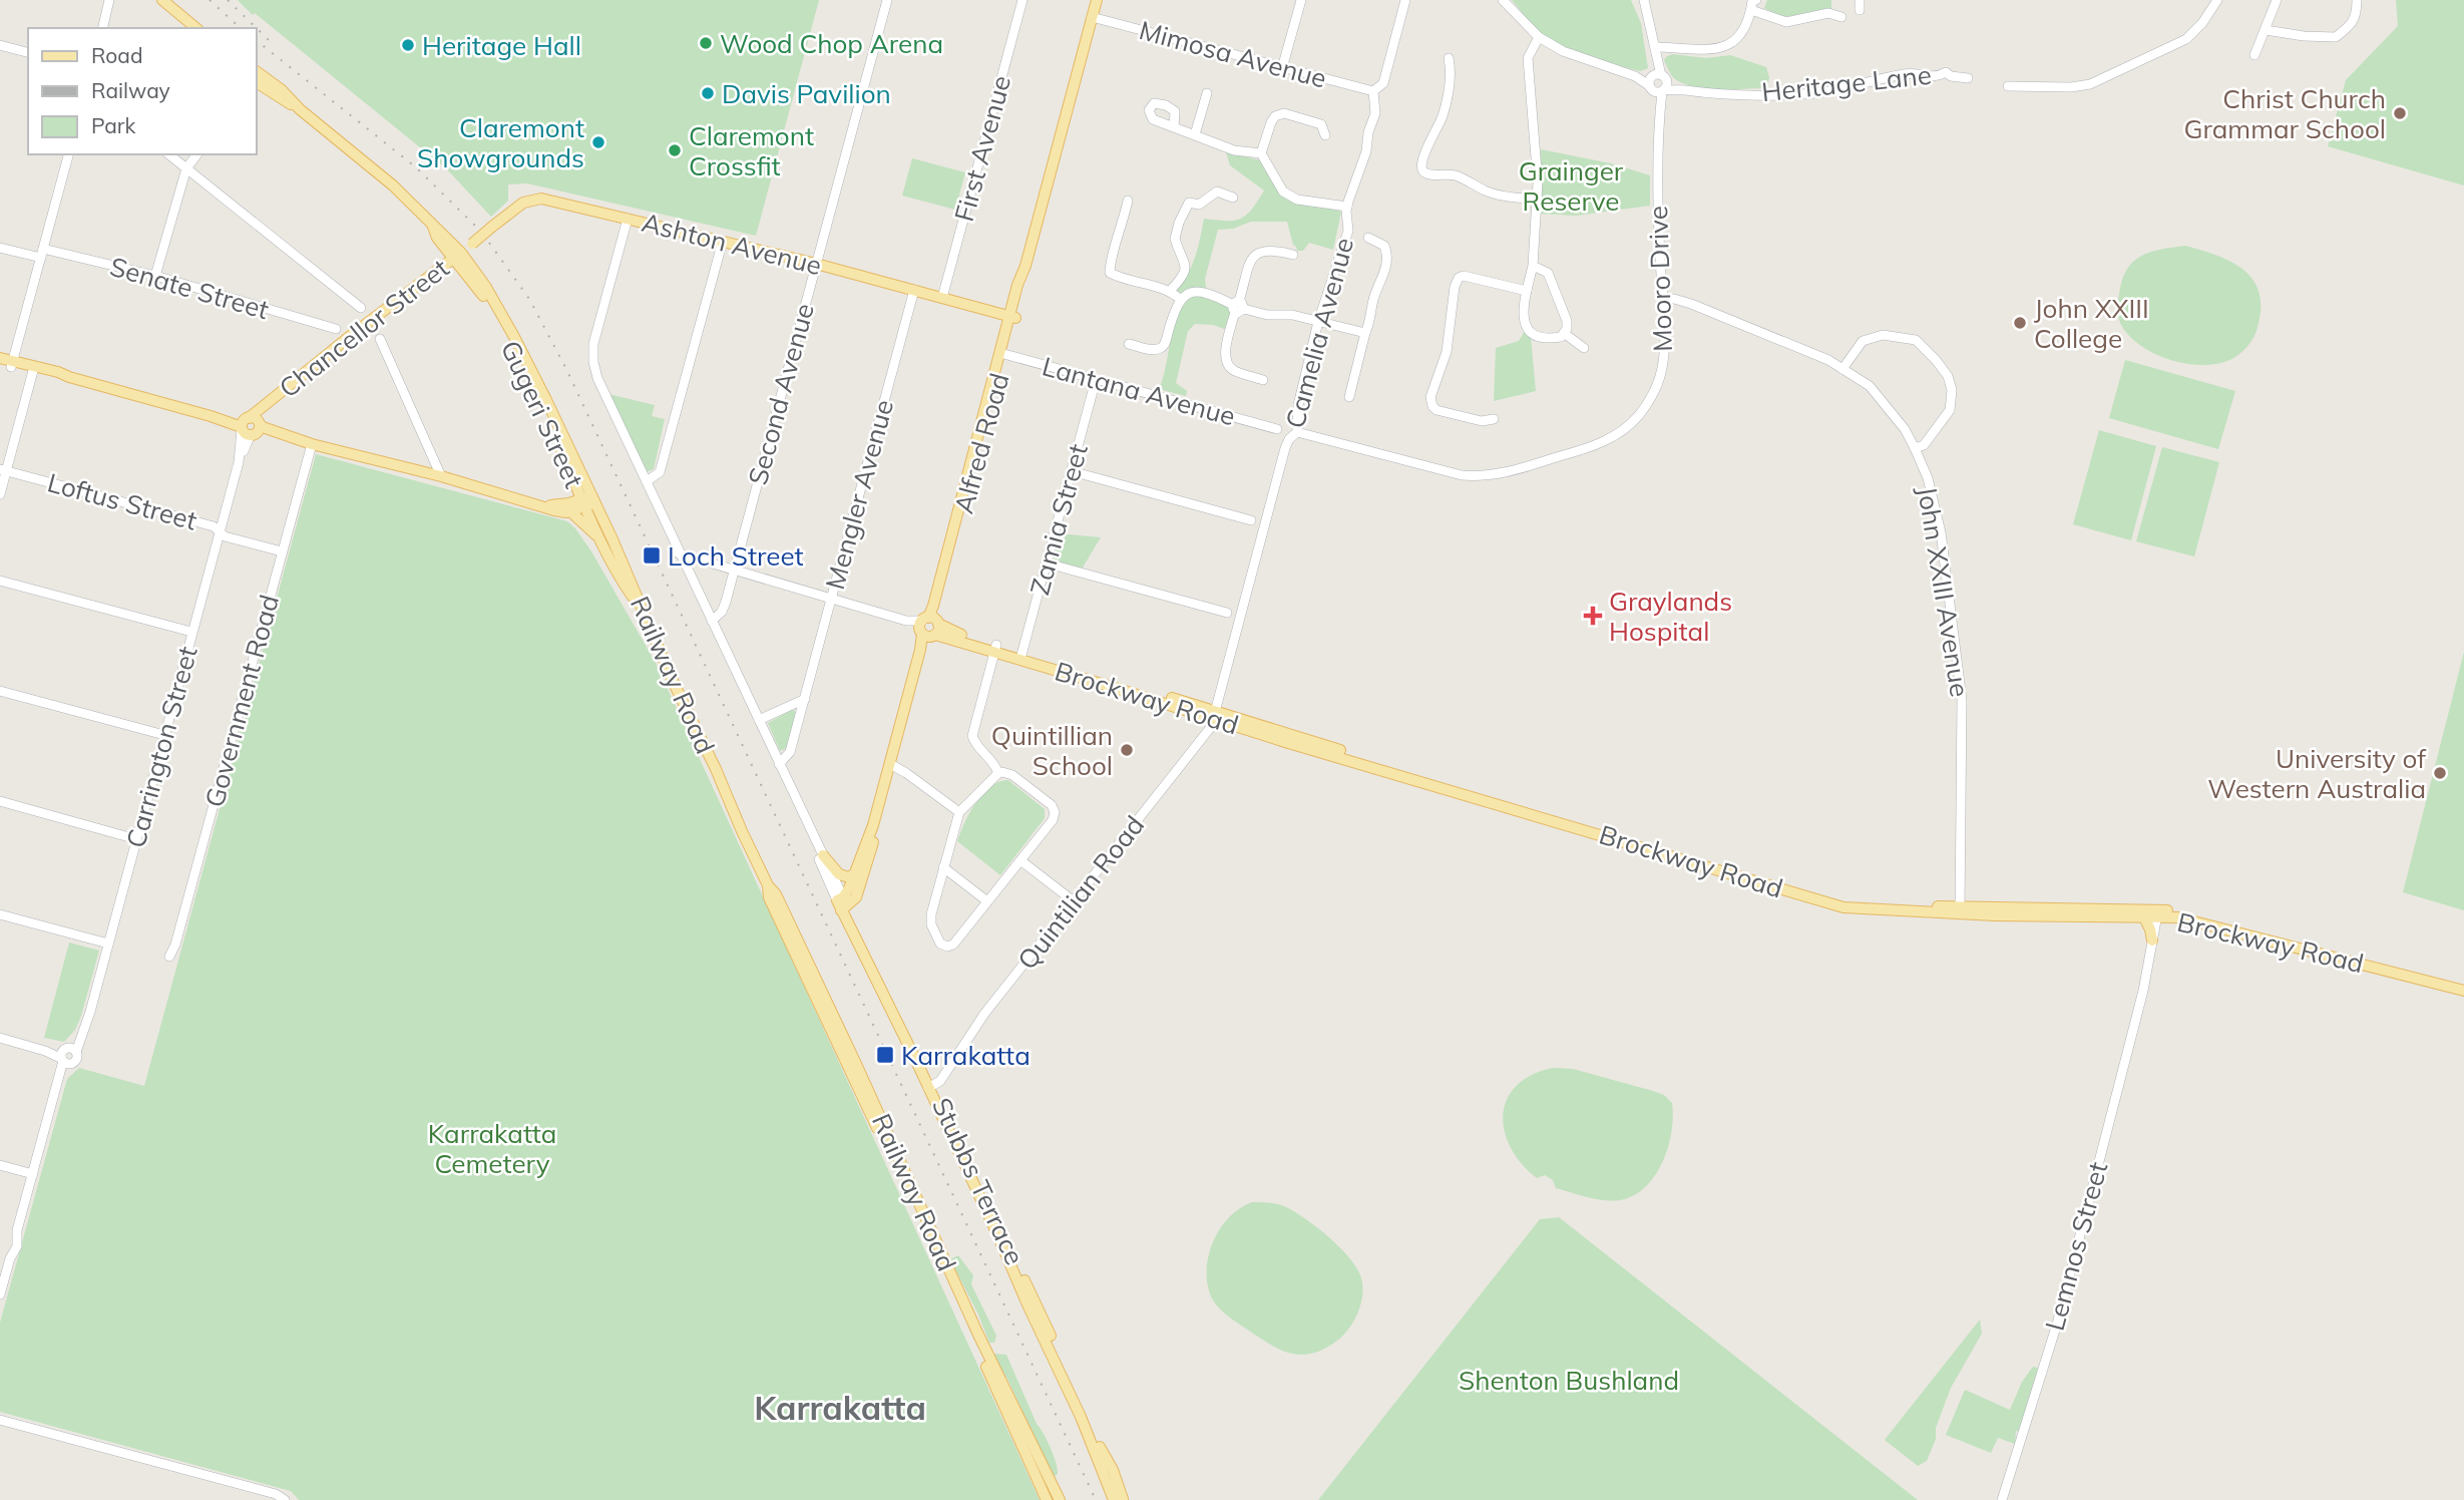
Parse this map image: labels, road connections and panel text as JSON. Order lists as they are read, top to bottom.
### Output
{
  "streets": {
    "main road": [
      "Ashton Avenue",
      "Chancellor Street",
      "Gugeri Street",
      "Alfred Road",
      "Railway Road",
      "Brockway Road",
      "Stubbs Terrace"
    ],
    "street": [
      "Mimosa Avenue",
      "Heritage Lane",
      "First Avenue",
      "Mooro Drive",
      "Senate Street",
      "Camelia Avenue",
      "Lantana Avenue",
      "Second Avenue",
      "Mengler Avenue",
      "Loftus Street",
      "Zamia Street",
      "John XXIII Avenue",
      "Government Road",
      "Carrington Street",
      "Quintilian Road",
      "Lemnos Street"
    ]
  },
  "crossings": [
    ["Mimosa Avenue", "Camelia Avenue"],
    ["Mimosa Avenue", "Alfred Road"],
    ["Heritage Lane", "Mooro Drive"],
    ["First Avenue", "Ashton Avenue"],
    ["Ashton Avenue", "Chancellor Street"],
    ["Ashton Avenue", "Second Avenue"],
    ["Ashton Avenue", "Gugeri Street"],
    ["Ashton Avenue", "Alfred Road"],
    ["Ashton Avenue", "Mengler Avenue"],
    ["Ashton Avenue", "Stubbs Terrace"],
    ["Mooro Drive", "Camelia Avenue"],
    ["Mooro Drive", "John XXIII Avenue"],
    ["Chancellor Street", "Gugeri Street"],
    ["Chancellor Street", "Carrington Street"],
    ["Camelia Avenue", "Brockway Road"],
    ["Camelia Avenue", "Quintilian Road"],
    ["Lantana Avenue", "Alfred Road"],
    ["Lantana Avenue", "Zamia Street"],
    ["Second Avenue", "Brockway Road"],
    ["Second Avenue", "Stubbs Terrace"],
    ["Gugeri Street", "Railway Road"],
    ["Alfred Road", "Brockway Road"],
    ["Alfred Road", "Stubbs Terrace"],
    ["Mengler Avenue", "Brockway Road"],
    ["Mengler Avenue", "Stubbs Terrace"],
    ["Loftus Street", "Government Road"],
    ["Loftus Street", "Carrington Street"],
    ["Zamia Street", "Brockway Road"],
    ["John XXIII Avenue", "Brockway Road"],
    ["Brockway Road", "Quintilian Road"],
    ["Brockway Road", "Stubbs Terrace"],
    ["Brockway Road", "Lemnos Street"],
    ["Quintilian Road", "Stubbs Terrace"]
  ],
  "districts": ["Karrakatta"],
  "parks": ["Grainger Reserve", "Karrakatta Cemetery", "Shenton Bushland"],
  "places": {
    "other": [
      "Wood Chop Arena",
      "Heritage Hall",
      "Davis Pavilion",
      "Christ Church Grammar School",
      "Claremont Showgrounds",
      "Claremont Crossfit",
      "John XXIII College",
      "Quintillian School",
      "University of Western Australia"
    ],
    "transit": ["Loch Street", "Karrakatta"],
    "health": ["Graylands Hospital"]
  },
  "legend": ["Road", "Railway", "Park"]
}
